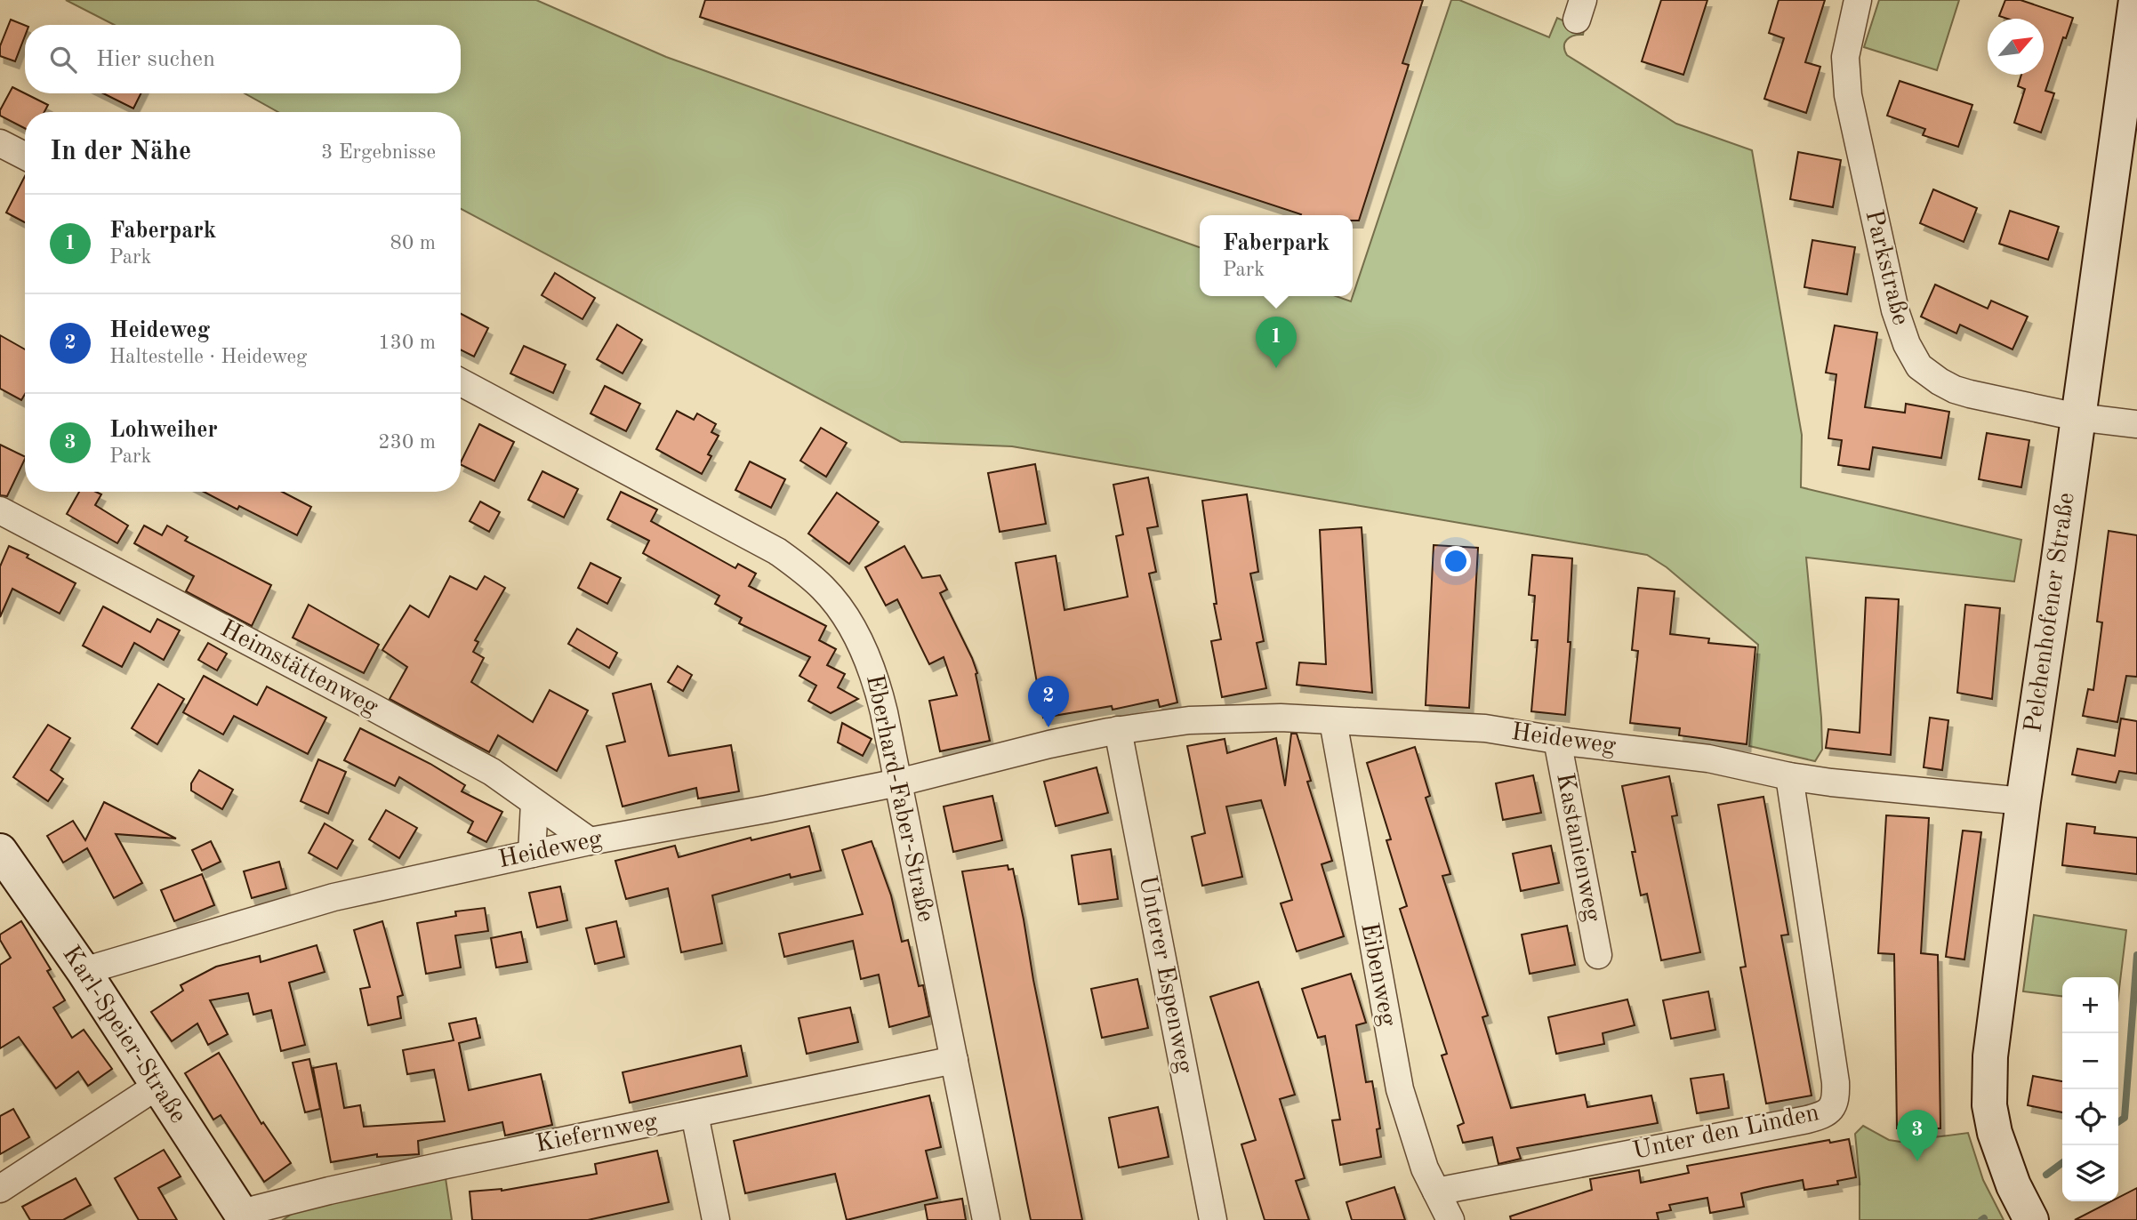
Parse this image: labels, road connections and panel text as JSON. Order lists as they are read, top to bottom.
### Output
{
  "streets": {
    "main road": ["Pelchenhofener Straße", "Karl-Speier-Straße"],
    "street": [
      "Parkstraße",
      "Heimstättenweg",
      "Heideweg",
      "Eberhard-Faber-Straße",
      "Kastanienweg",
      "Unterer Espenweg",
      "Eibenweg",
      "Unter den Linden",
      "Kiefernweg"
    ]
  },
  "crossings": [
    ["Parkstraße", "Pelchenhofener Straße"],
    ["Pelchenhofener Straße", "Heideweg"],
    ["Heimstättenweg", "Heideweg"],
    ["Heideweg", "Eberhard-Faber-Straße"],
    ["Heideweg", "Kastanienweg"],
    ["Heideweg", "Unterer Espenweg"],
    ["Heideweg", "Eibenweg"],
    ["Heideweg", "Karl-Speier-Straße"],
    ["Heideweg", "Unter den Linden"],
    ["Eberhard-Faber-Straße", "Kiefernweg"],
    ["Eibenweg", "Unter den Linden"],
    ["Karl-Speier-Straße", "Kiefernweg"]
  ],
  "north": "top right",
  "page": {
    "search": "Hier suchen",
    "heading": ["In der Nähe", "3 Ergebnisse"],
    "list": [
      {
        "mark": "1",
        "name": "Faberpark",
        "note": "Park",
        "value": "80 m"
      },
      {
        "mark": "2",
        "name": "Heideweg",
        "note": "Haltestelle · Heideweg",
        "value": "130 m"
      },
      {
        "mark": "3",
        "name": "Lohweiher",
        "note": "Park",
        "value": "230 m"
      }
    ],
    "popup": ["Faberpark", "Park"],
    "pins": ["1", "2", "3"],
    "map_buttons": ["+", "−"]
  }
}
